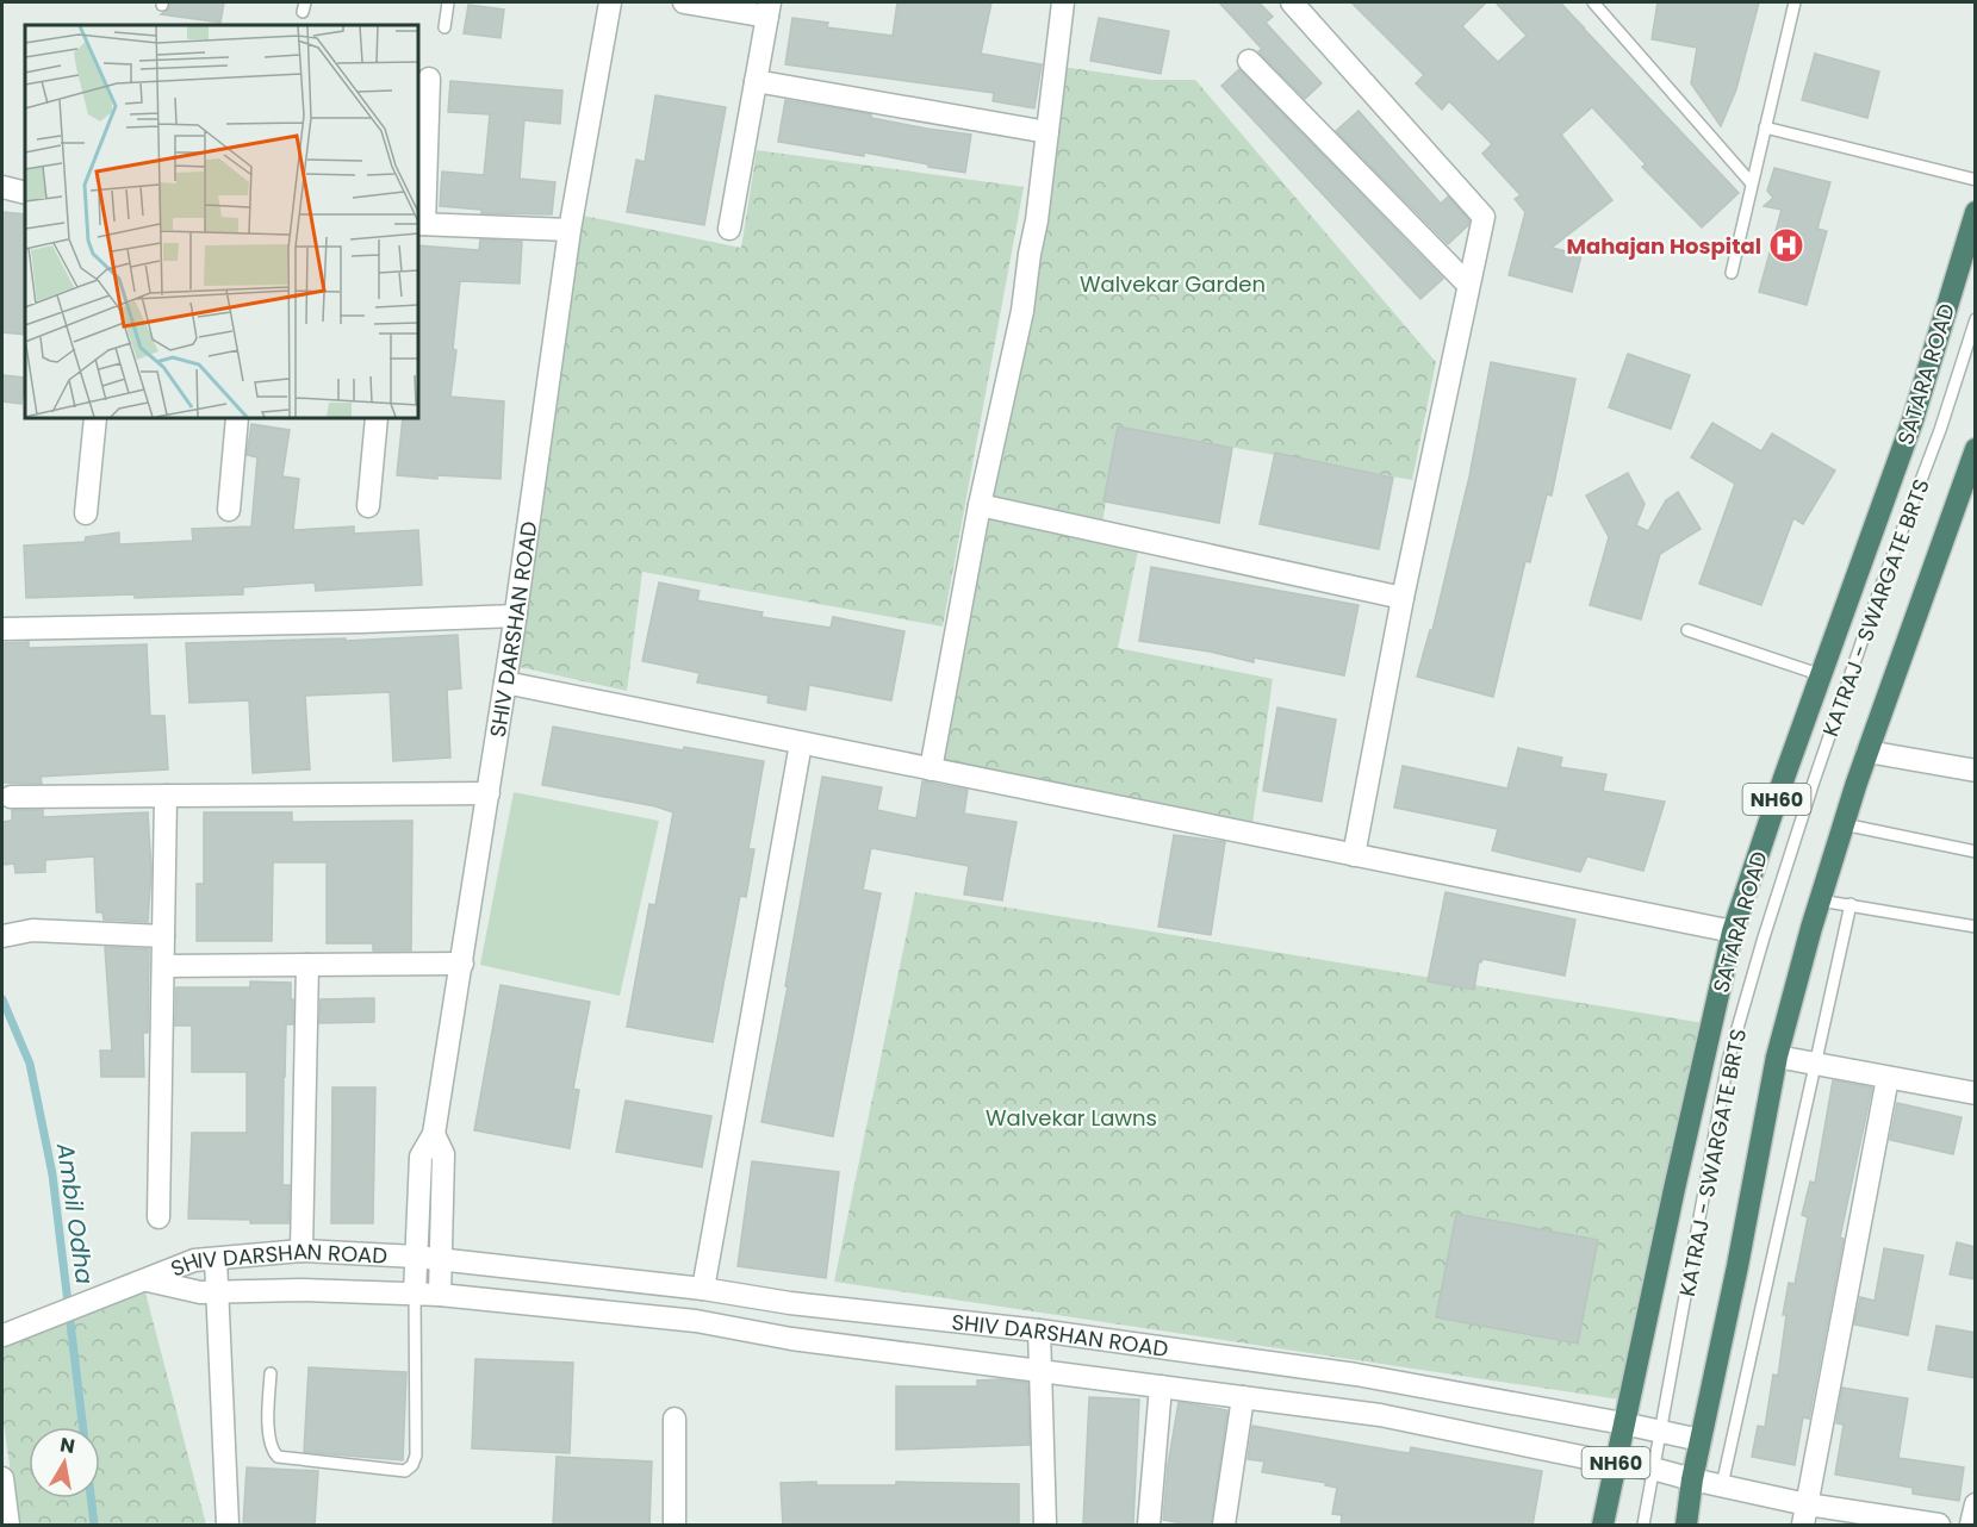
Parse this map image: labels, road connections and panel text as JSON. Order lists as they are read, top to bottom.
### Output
{
  "streets": {
    "highway": ["SATARA ROAD", "NH60"],
    "street": ["SHIV DARSHAN ROAD"],
    "lane": ["KATRAJ - SWARGATE BRTS"]
  },
  "crossings": [
    ["SATARA ROAD", "SHIV DARSHAN ROAD"],
    ["KATRAJ - SWARGATE BRTS", "SHIV DARSHAN ROAD"]
  ],
  "water": ["Ambil Odha"],
  "parks": ["Walvekar Garden", "Walvekar Lawns"],
  "places": {
    "hospital": ["Mahajan Hospital"]
  },
  "north": "top"
}
